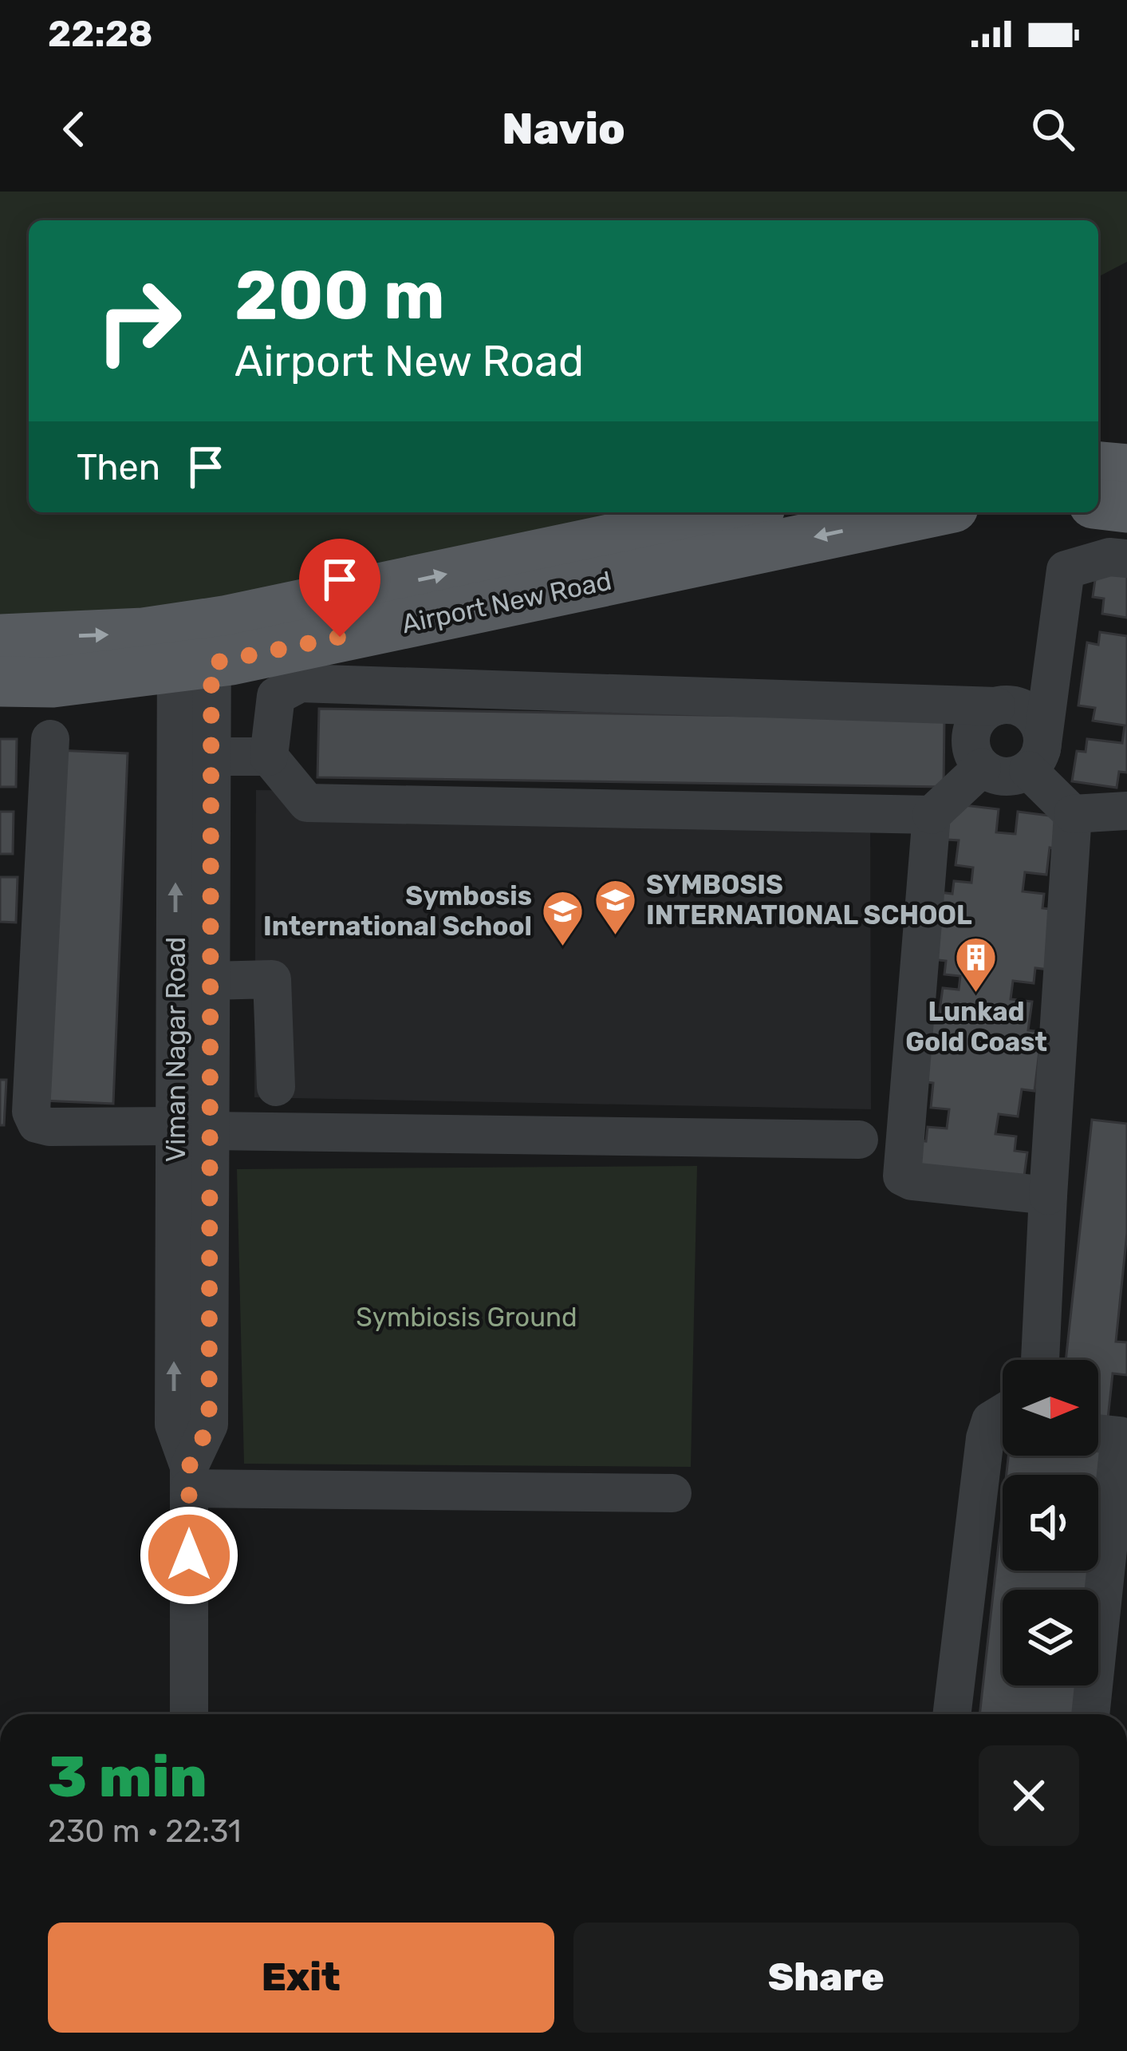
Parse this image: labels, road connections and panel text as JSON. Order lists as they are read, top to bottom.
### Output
{
  "streets": {
    "main road": ["Airport New Road"],
    "street": ["Viman Nagar Road"]
  },
  "crossings": [
    ["Airport New Road", "Viman Nagar Road"]
  ],
  "parks": ["Symbiosis Ground"],
  "places": {
    "school or university": ["SYMBOSIS INTERNATIONAL SCHOOL", "Symbosis International School"],
    "building": ["Lunkad Gold Coast"]
  },
  "north": "right",
  "page": {
    "status": "22:28",
    "header": "Navio",
    "turn": ["200 m", "Airport New Road"],
    "then": "Then",
    "heading": ["3 min", "230 m · 22:31"],
    "buttons": ["Exit", "Share"]
  }
}
